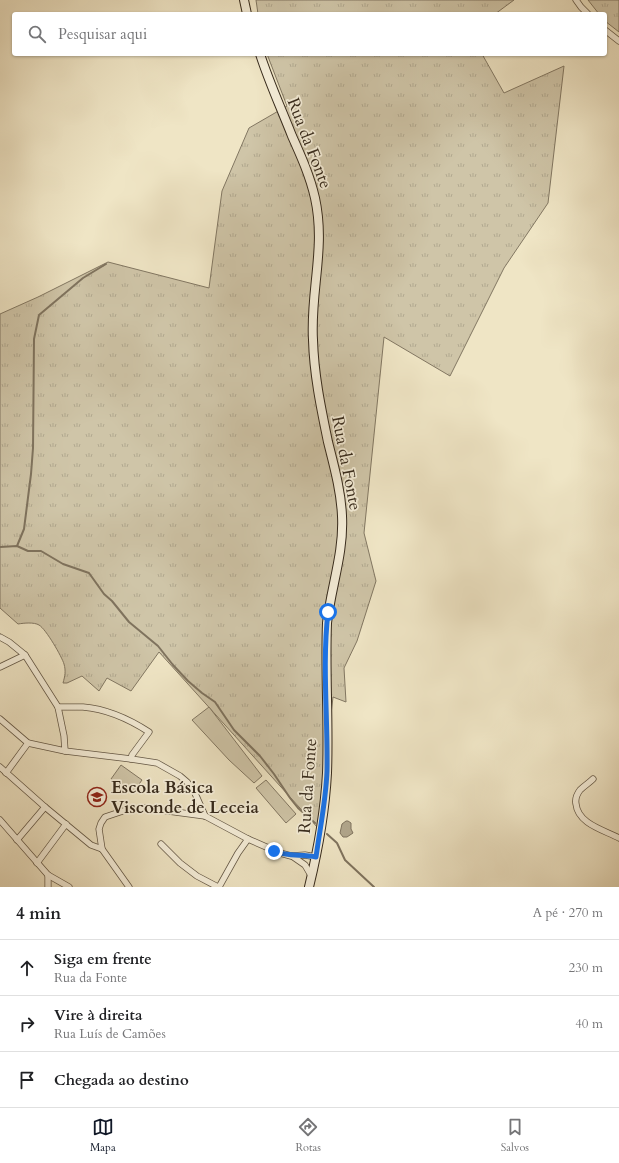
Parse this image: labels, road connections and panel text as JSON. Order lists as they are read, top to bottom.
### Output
{
  "streets": {
    "main road": ["Rua da Fonte"]
  },
  "places": {
    "school or university": ["Escola Básica Visconde de Leceia"]
  },
  "page": {
    "search": "Pesquisar aqui",
    "heading": ["4 min", "A pé · 270 m"],
    "list": [
      ["Siga em frente", "Rua da Fonte", "230 m"],
      ["Vire à direita", "Rua Luís de Camões", "40 m"],
      "Chegada ao destino"
    ],
    "nav": ["Mapa", "Rotas", "Salvos"]
  }
}
